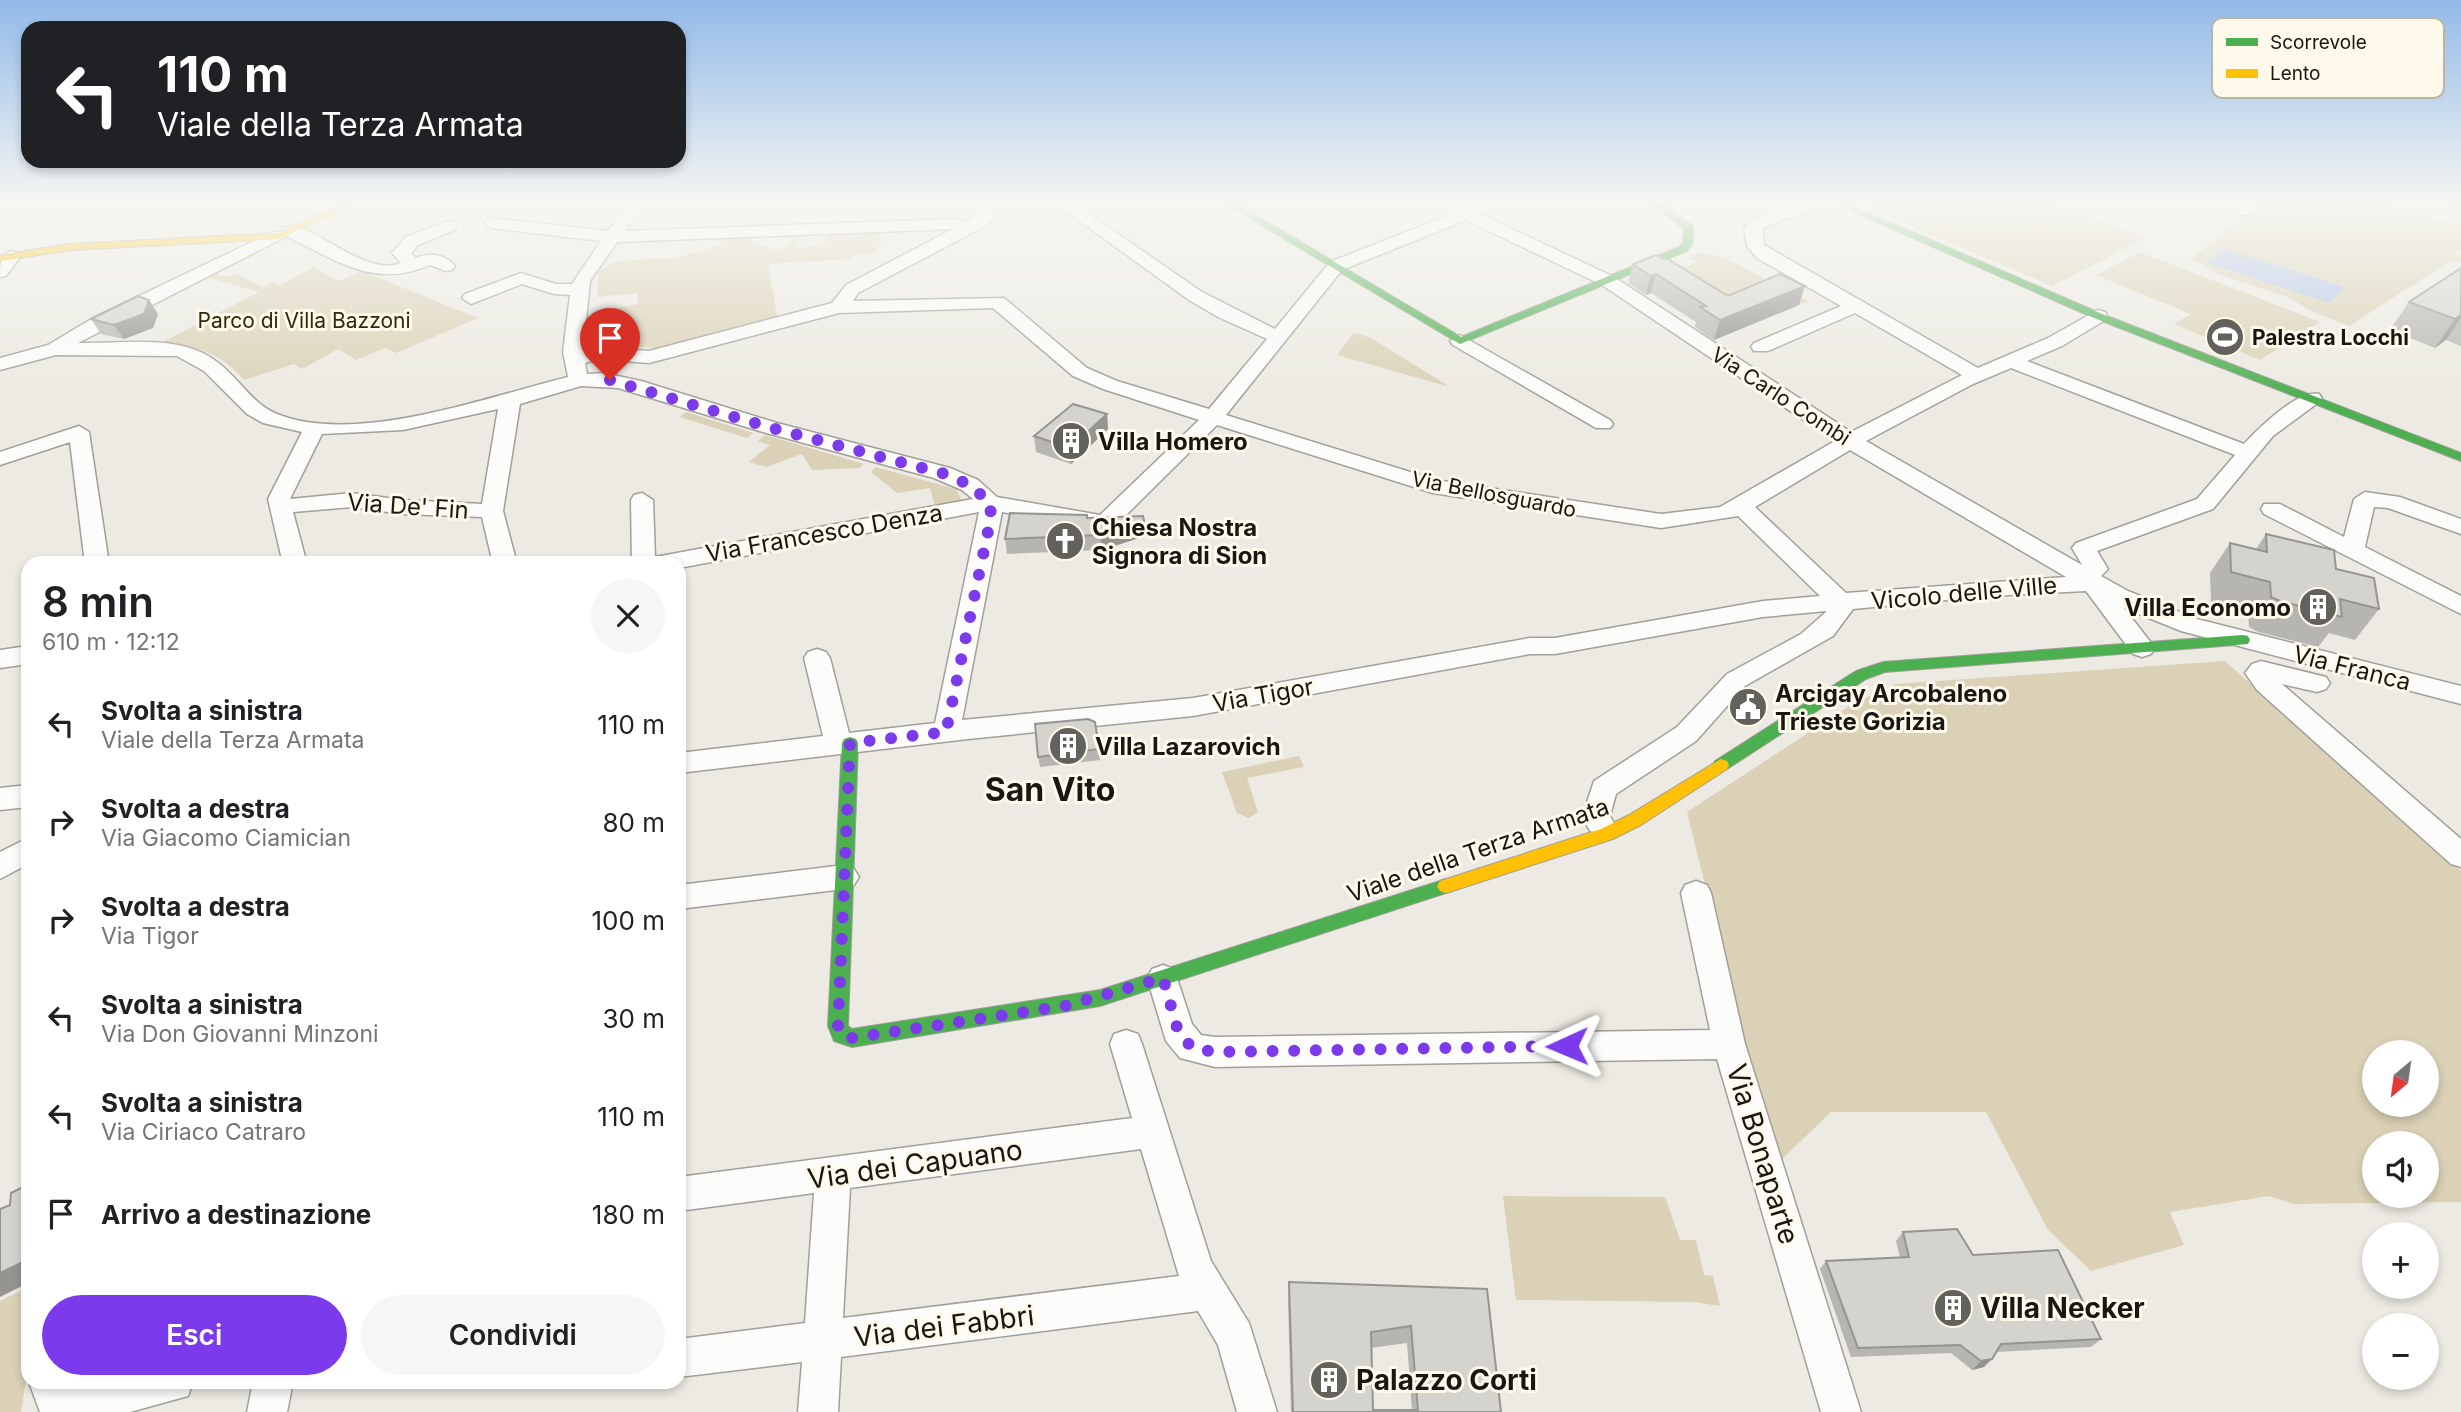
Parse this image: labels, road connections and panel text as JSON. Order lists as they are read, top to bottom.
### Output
{
  "streets": {
    "main road": ["Viale della Terza Armata"],
    "street": [
      "Via Carlo Combi",
      "Via Bellosguardo",
      "Via De' Fin",
      "Via Francesco Denza",
      "Vicolo delle Ville",
      "Via Franca",
      "Via Tigor",
      "Via Bonaparte",
      "Via dei Capuano",
      "Via dei Fabbri"
    ]
  },
  "crossings": [
    ["Via Carlo Combi", "Via Bellosguardo"],
    ["Via Carlo Combi", "Vicolo delle Ville"],
    ["Vicolo delle Ville", "Via Tigor"],
    ["Via Franca", "Viale della Terza Armata"]
  ],
  "districts": ["San Vito"],
  "parks": ["Parco di Villa Bazzoni"],
  "places": {
    "sports": ["Palestra Locchi"],
    "building": [
      "Villa Homero",
      "Villa Economo",
      "Villa Lazarovich",
      "Villa Necker",
      "Palazzo Corti"
    ],
    "church": ["Chiesa Nostra Signora di Sion"],
    "public building": ["Arcigay Arcobaleno Trieste Gorizia"]
  },
  "legend": ["Scorrevole", "Lento"],
  "north": "bottom left",
  "page": {
    "turn": ["110 m", "Viale della Terza Armata"],
    "heading": ["8 min", "610 m · 12:12"],
    "list": [
      {
        "name": "Svolta a sinistra",
        "note": "Viale della Terza Armata",
        "value": "110 m"
      },
      {
        "name": "Svolta a destra",
        "note": "Via Giacomo Ciamician",
        "value": "80 m"
      },
      {
        "name": "Svolta a destra",
        "note": "Via Tigor",
        "value": "100 m"
      },
      {
        "name": "Svolta a sinistra",
        "note": "Via Don Giovanni Minzoni",
        "value": "30 m"
      },
      {
        "name": "Svolta a sinistra",
        "note": "Via Ciriaco Catraro",
        "value": "110 m"
      },
      {
        "name": "Arrivo a destinazione",
        "value": "180 m"
      }
    ],
    "map_buttons": ["+", "−"],
    "buttons": ["Esci", "Condividi"]
  }
}
